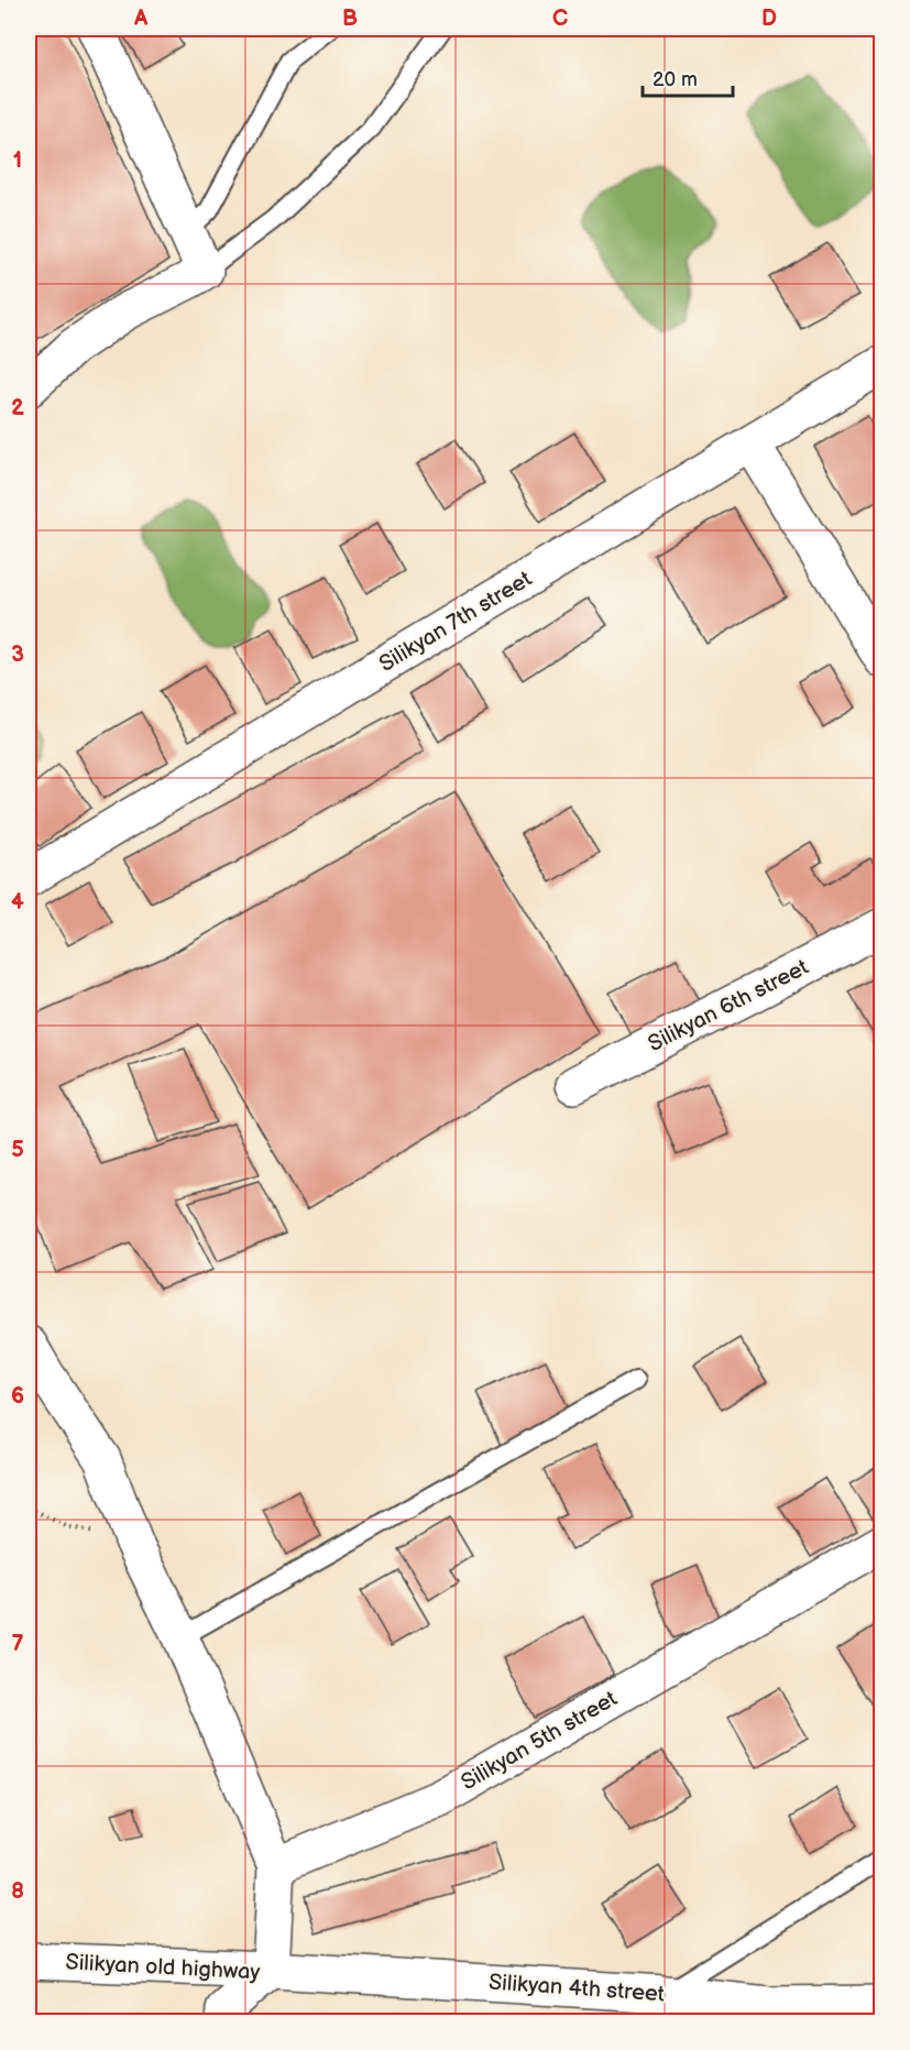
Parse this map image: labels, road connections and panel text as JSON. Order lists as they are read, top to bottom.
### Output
{
  "streets": {
    "street": [
      "Silikyan 7th street",
      "Silikyan 6th street",
      "Silikyan 5th street",
      "Silikyan old highway",
      "Silikyan 4th street"
    ]
  },
  "crossings": [
    ["Silikyan old highway", "Silikyan 4th street"]
  ],
  "scale_bar": "20 m",
  "grid": {
    "columns": [
      "A",
      "B",
      "C",
      "D"
    ],
    "rows": [
      "1",
      "2",
      "3",
      "4",
      "5",
      "6",
      "7",
      "8"
    ]
  }
}
